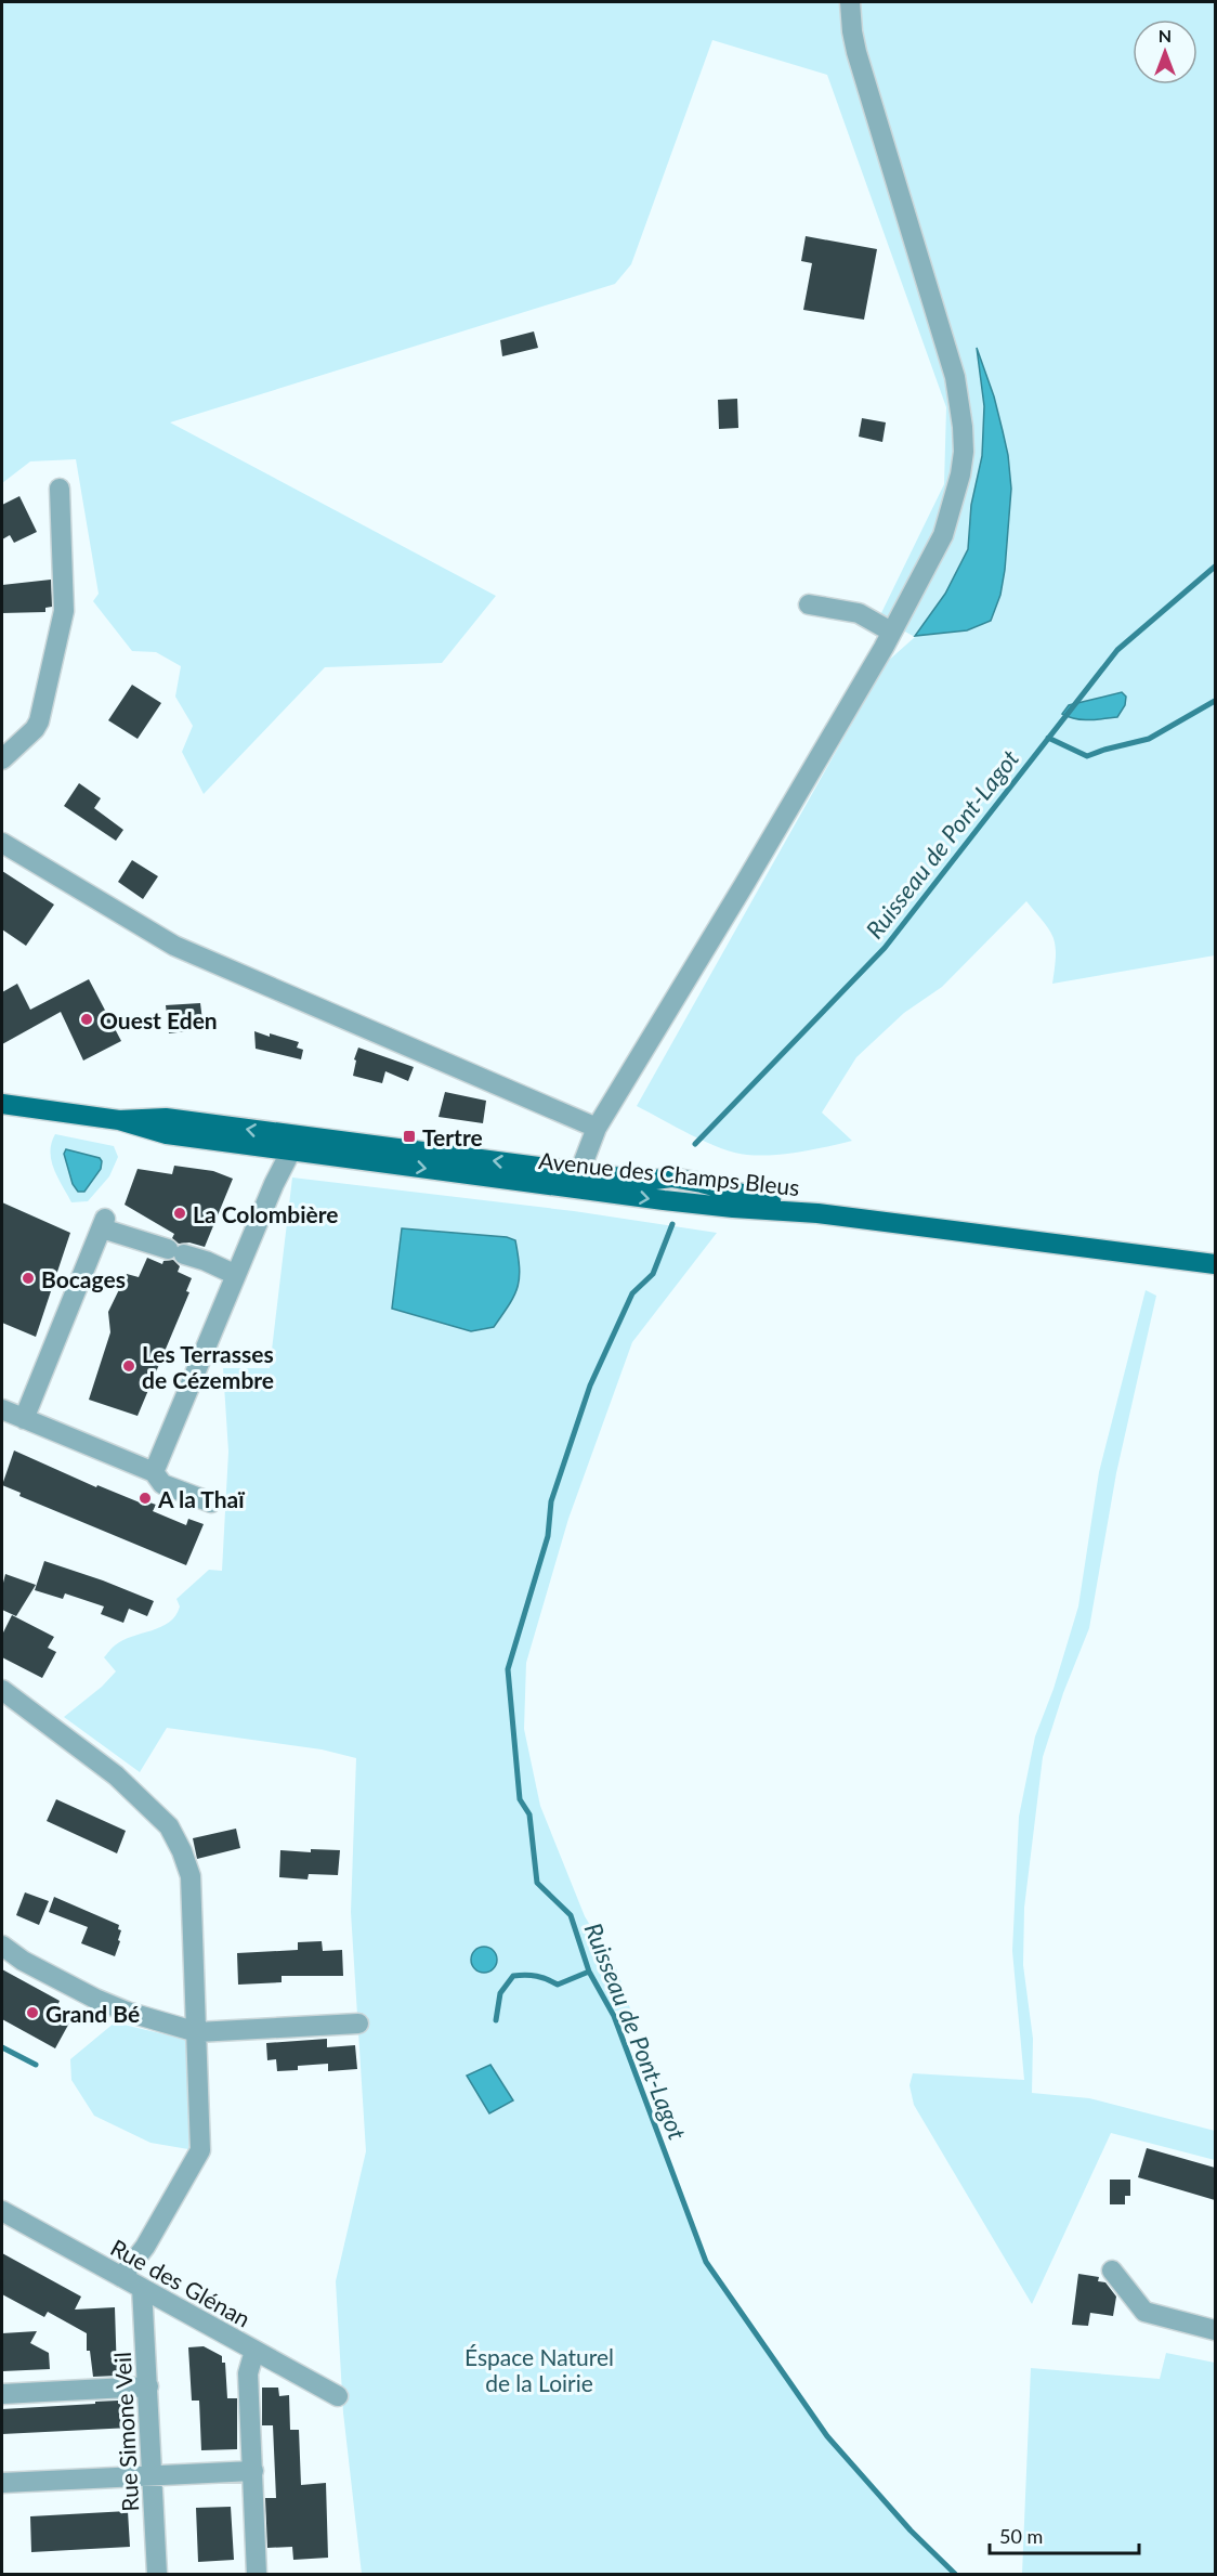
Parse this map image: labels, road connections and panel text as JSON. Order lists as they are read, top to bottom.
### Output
{
  "streets": {
    "main road": ["Avenue des Champs Bleus"],
    "street": ["Rue des Glénan", "Rue Simone Veil"]
  },
  "crossings": [
    ["Rue des Glénan", "Rue Simone Veil"]
  ],
  "water": ["Ruisseau de Pont-Lagot"],
  "parks": ["Éspace Naturel de la Loirie"],
  "places": {
    "other": [
      "Ouest Eden",
      "La Colombière",
      "Bocages",
      "Les Terrasses de Cézembre",
      "A la Thaï",
      "Grand Bé"
    ],
    "transit": ["Tertre"]
  },
  "scale_bar": "50 m",
  "north": "top"
}
